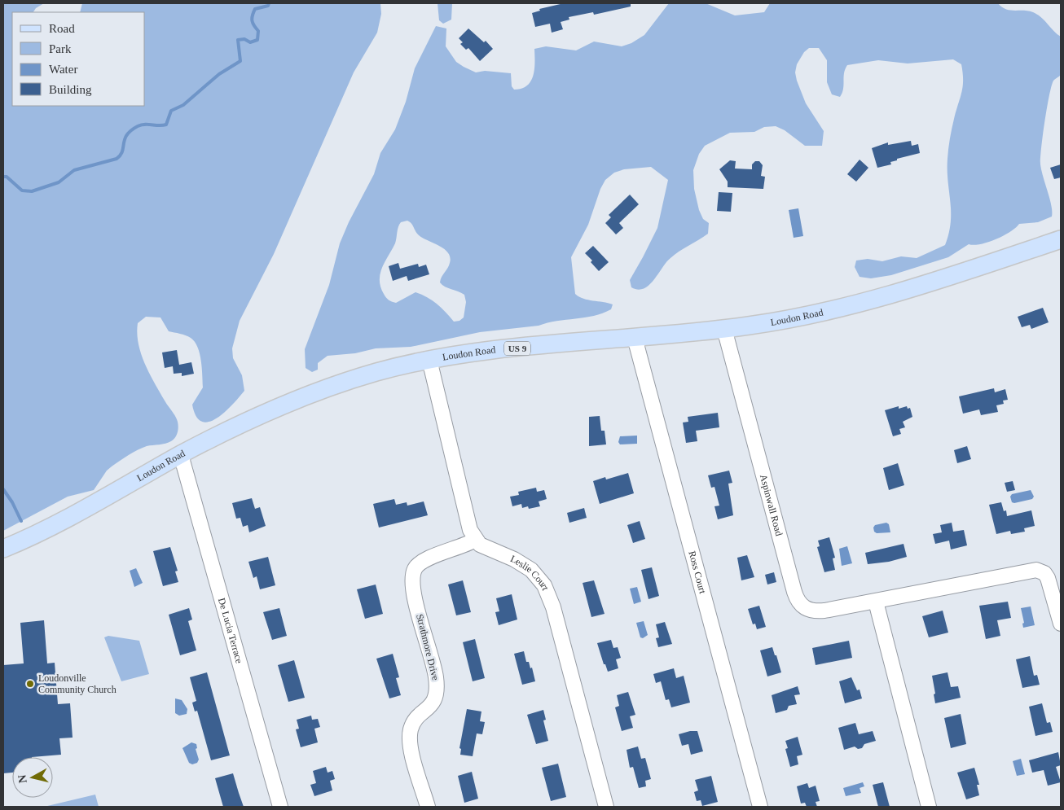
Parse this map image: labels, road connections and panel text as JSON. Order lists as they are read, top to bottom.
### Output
{
  "streets": {
    "main road": ["Loudon Road", "US 9"],
    "street": [
      "Aspinwall Road",
      "Ross Court",
      "Leslie Court",
      "De Lucia Terrace",
      "Strathmore Drive"
    ]
  },
  "crossings": [
    ["Loudon Road", "Aspinwall Road"],
    ["Loudon Road", "Ross Court"],
    ["Loudon Road", "De Lucia Terrace"],
    ["Leslie Court", "Strathmore Drive"]
  ],
  "places": ["Loudonville Community Church"],
  "legend": [
    "Road",
    "Park",
    "Water",
    "Building"
  ],
  "north": "left"
}
